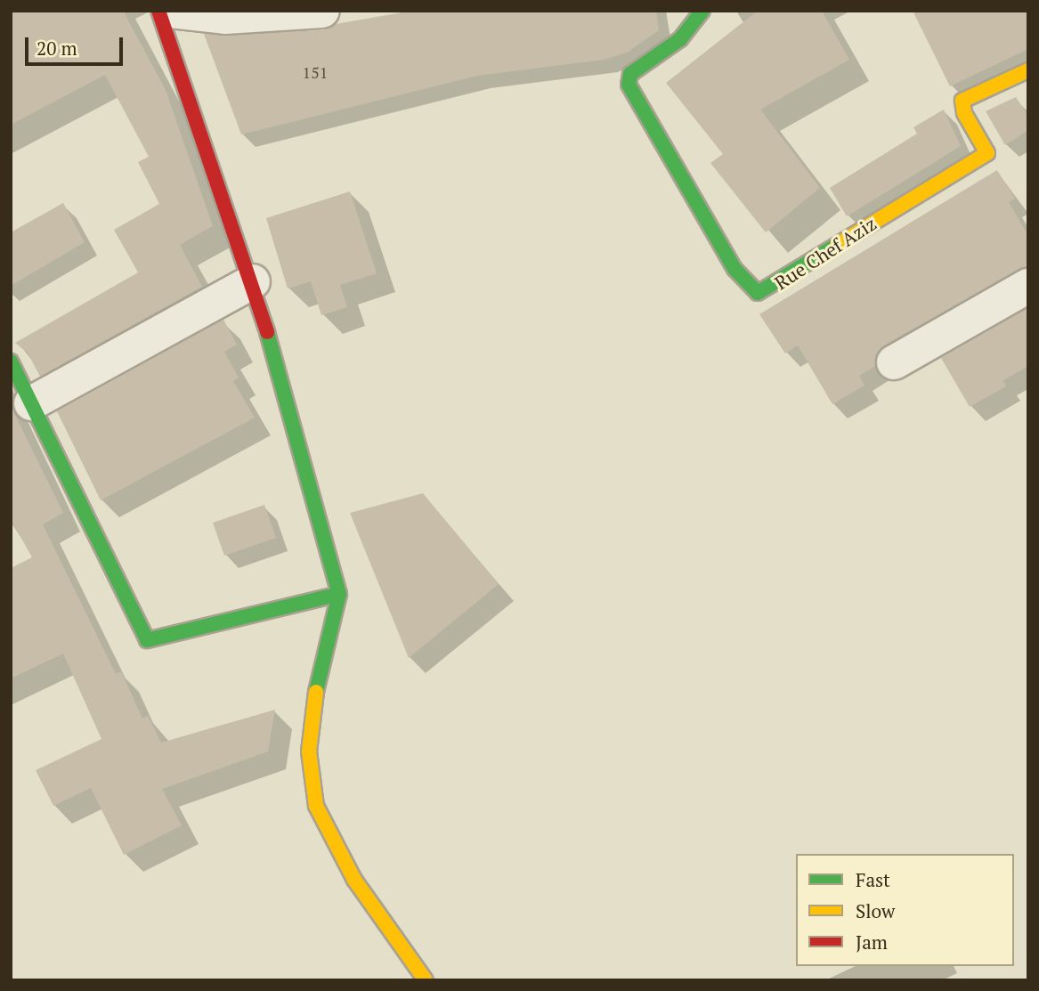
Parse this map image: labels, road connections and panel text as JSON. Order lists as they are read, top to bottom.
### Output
{
  "streets": {
    "street": ["Rue Chef Aziz"]
  },
  "house_numbers": ["151"],
  "legend": ["Fast", "Slow", "Jam"],
  "scale_bar": "20 m"
}
